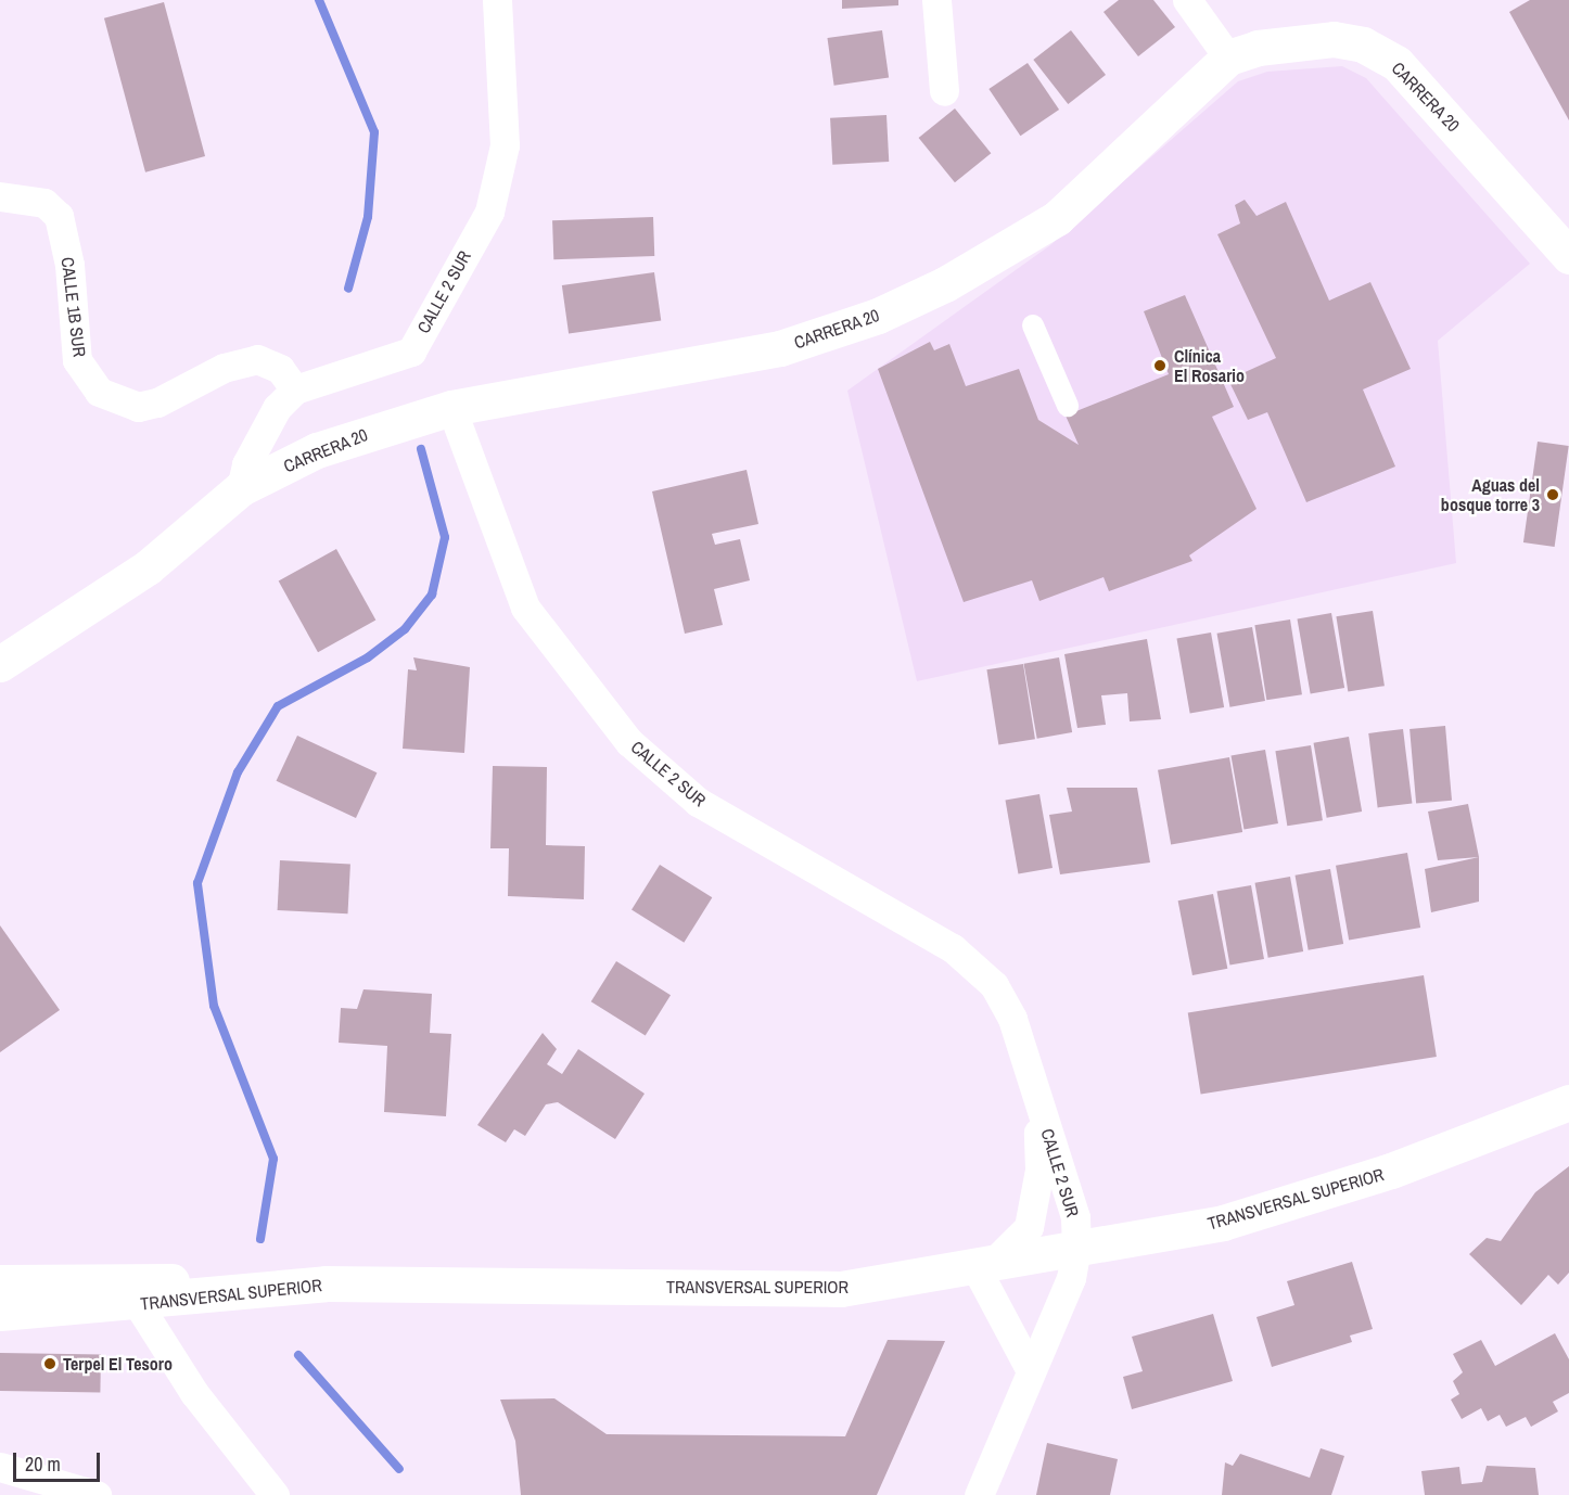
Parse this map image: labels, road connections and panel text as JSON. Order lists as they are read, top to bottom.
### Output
{
  "streets": {
    "main road": ["CARRERA 20", "TRANSVERSAL SUPERIOR"],
    "street": ["CALLE 2 SUR", "CALLE 1B SUR"]
  },
  "crossings": [
    ["CARRERA 20", "CALLE 2 SUR"],
    ["CALLE 2 SUR", "CALLE 1B SUR"],
    ["CALLE 2 SUR", "TRANSVERSAL SUPERIOR"]
  ],
  "places": ["Clínica El Rosario", "Aguas del bosque torre 3", "Terpel El Tesoro"],
  "scale_bar": "20 m"
}
